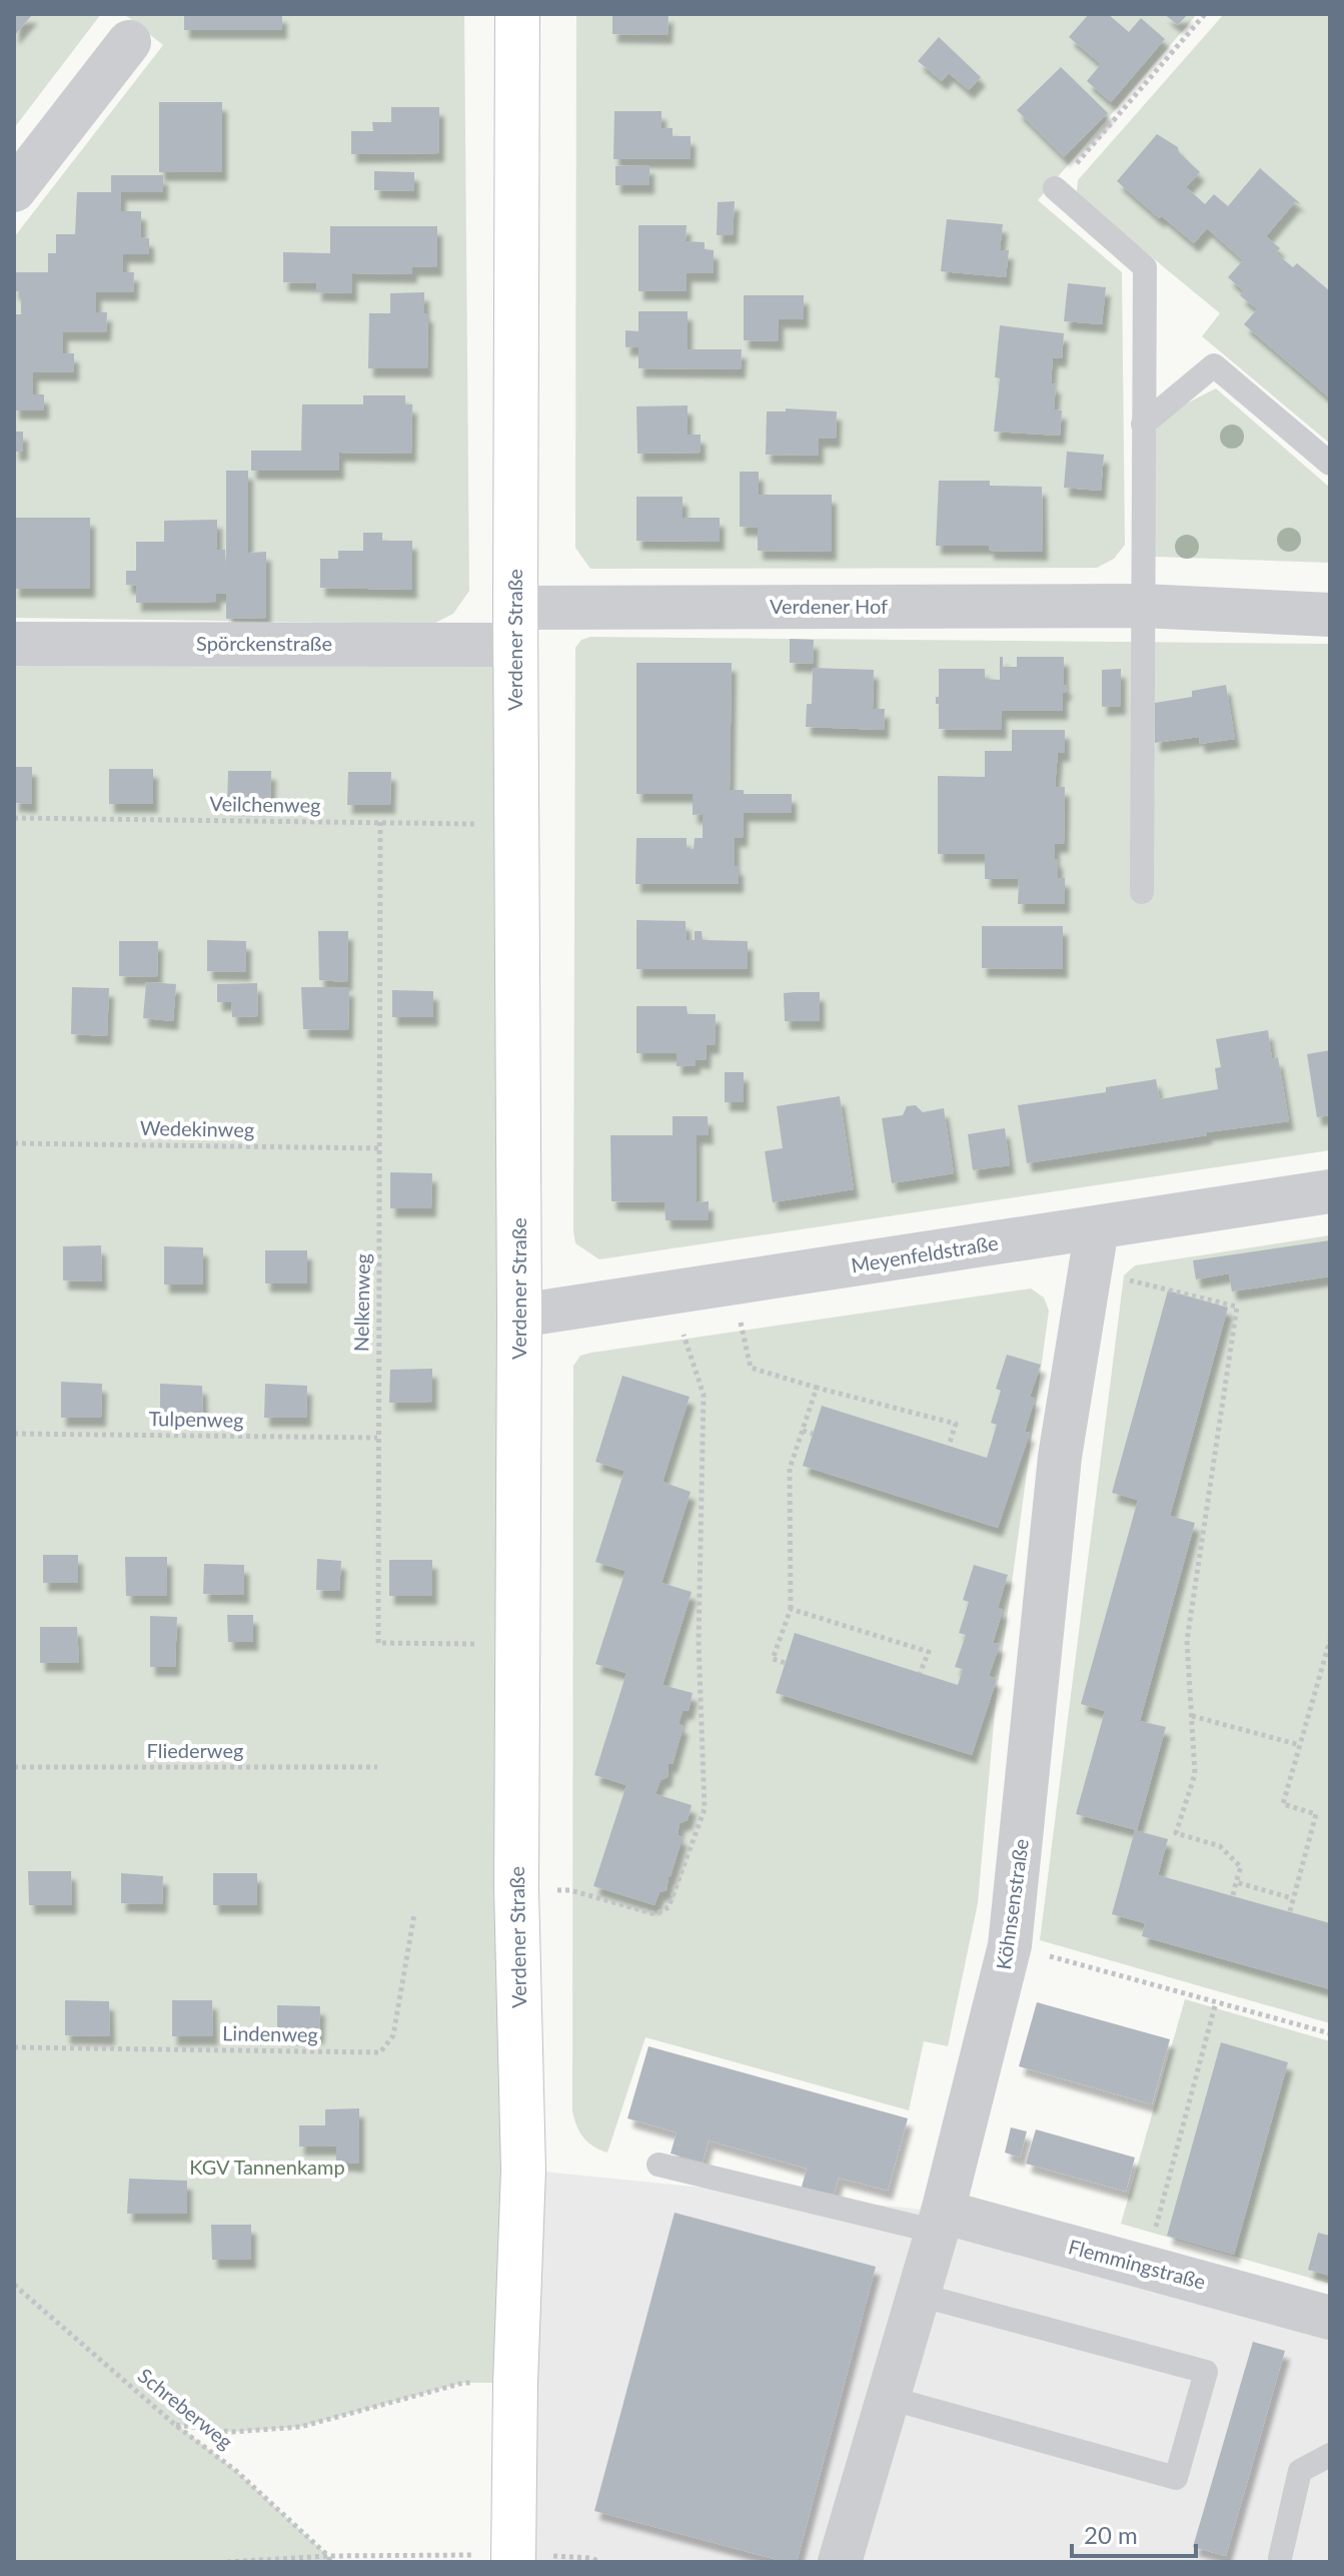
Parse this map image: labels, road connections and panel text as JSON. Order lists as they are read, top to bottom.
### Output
{
  "streets": {
    "street": [
      "Verdener Hof",
      "Verdener Straße",
      "Spörckenstraße",
      "Meyenfeldstraße",
      "Köhnsenstraße",
      "Flemmingstraße"
    ],
    "path": [
      "Veilchenweg",
      "Wedekinweg",
      "Nelkenweg",
      "Tulpenweg",
      "Fliederweg",
      "Lindenweg",
      "Schreberweg"
    ]
  },
  "crossings": [
    ["Verdener Hof", "Verdener Straße"],
    ["Verdener Hof", "Spörckenstraße"],
    ["Verdener Straße", "Spörckenstraße"],
    ["Verdener Straße", "Veilchenweg"],
    ["Verdener Straße", "Meyenfeldstraße"],
    ["Verdener Straße", "Nelkenweg"],
    ["Veilchenweg", "Nelkenweg"],
    ["Wedekinweg", "Nelkenweg"],
    ["Meyenfeldstraße", "Köhnsenstraße"],
    ["Nelkenweg", "Tulpenweg"],
    ["Köhnsenstraße", "Flemmingstraße"]
  ],
  "parks": ["KGV Tannenkamp"],
  "scale_bar": "20 m"
}
